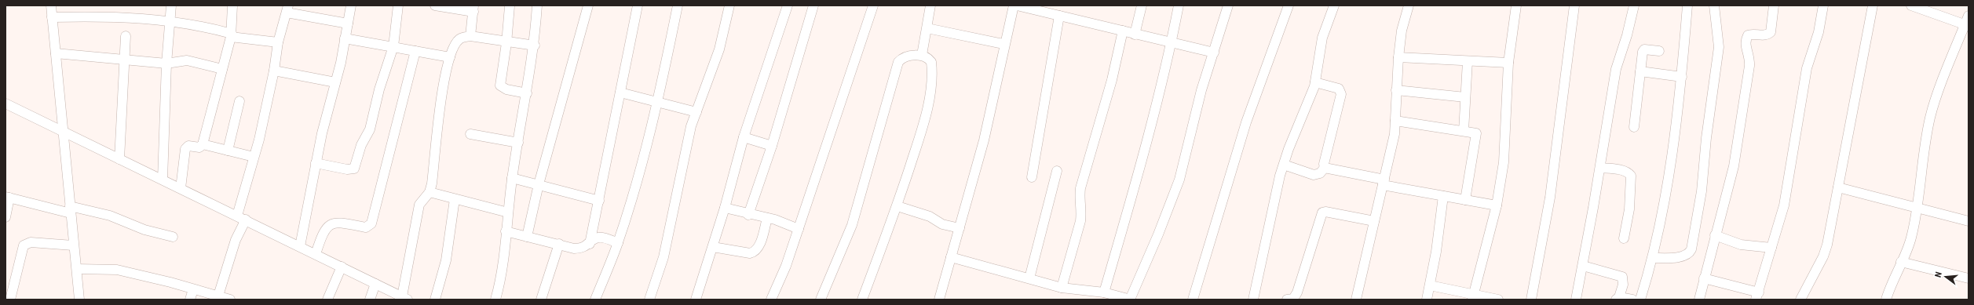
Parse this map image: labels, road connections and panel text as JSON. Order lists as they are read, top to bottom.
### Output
{
  "north": "left"
}
